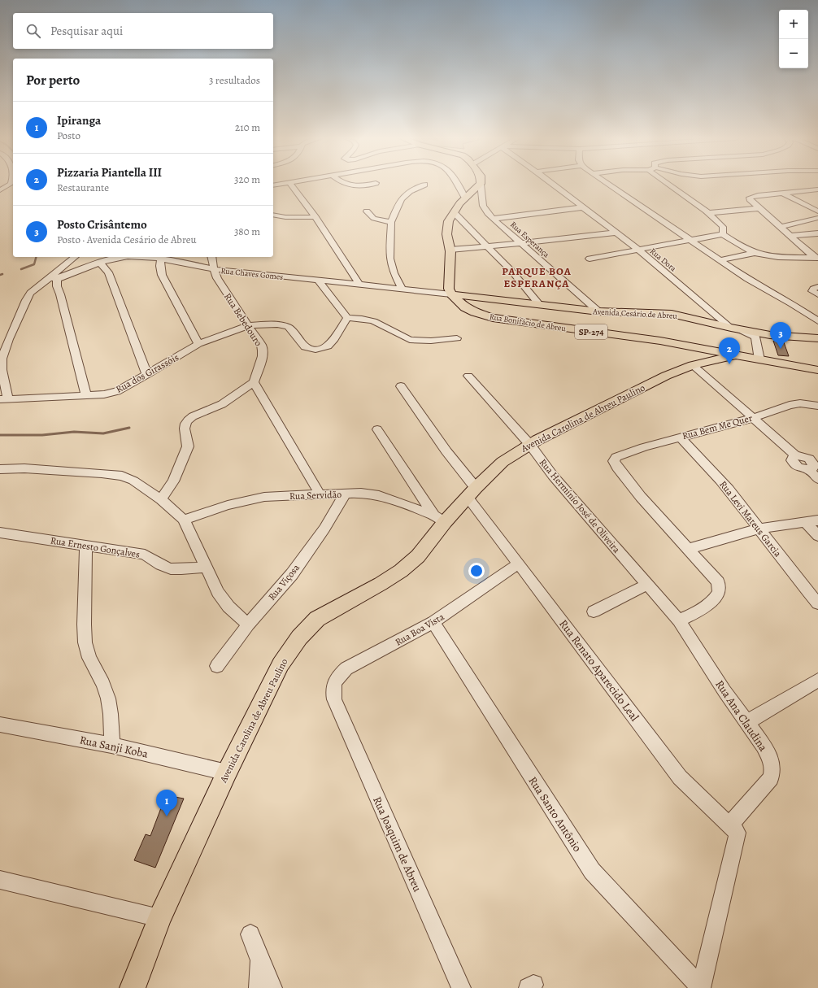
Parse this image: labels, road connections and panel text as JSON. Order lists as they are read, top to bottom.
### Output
{
  "streets": {
    "main road": [
      "Avenida Cesário de Abreu",
      "Rua Bonifácio de Abreu",
      "SP-274",
      "Avenida Carolina de Abreu Paulino"
    ],
    "street": [
      "Rua Esperança",
      "Rua Dora",
      "Rua Chaves Gomes",
      "Rua Bebedouro",
      "Rua dos Girassóis",
      "Rua Bem Me Quer",
      "Rua Servidão",
      "Rua Hermínio José de Oliveira",
      "Rua Levi Mateus Garcia",
      "Rua Ernesto Gonçalves",
      "Rua Viçosa",
      "Rua Boa Vista",
      "Rua Renato Aparecido Leal",
      "Rua Ana Claudina",
      "Rua Sanji Koba",
      "Rua Santo Antônio",
      "Rua Joaquim de Abreu"
    ]
  },
  "crossings": [
    ["Rua Esperança", "Avenida Cesário de Abreu"],
    ["Rua Dora", "Avenida Cesário de Abreu"],
    ["Rua Chaves Gomes", "Avenida Cesário de Abreu"],
    ["Rua Chaves Gomes", "Rua Bebedouro"],
    ["Rua Chaves Gomes", "Rua Bonifácio de Abreu"],
    ["Avenida Cesário de Abreu", "Rua Bonifácio de Abreu"],
    ["Rua Bebedouro", "Rua dos Girassóis"],
    ["Rua Bonifácio de Abreu", "SP-274"],
    ["Rua Bonifácio de Abreu", "Avenida Carolina de Abreu Paulino"],
    ["SP-274", "Avenida Carolina de Abreu Paulino"],
    ["Avenida Carolina de Abreu Paulino", "Rua Servidão"],
    ["Avenida Carolina de Abreu Paulino", "Rua Hermínio José de Oliveira"],
    ["Avenida Carolina de Abreu Paulino", "Rua Renato Aparecido Leal"],
    ["Avenida Carolina de Abreu Paulino", "Rua Sanji Koba"],
    ["Rua Bem Me Quer", "Rua Levi Mateus Garcia"],
    ["Rua Servidão", "Rua Viçosa"],
    ["Rua Hermínio José de Oliveira", "Rua Ana Claudina"],
    ["Rua Boa Vista", "Rua Renato Aparecido Leal"],
    ["Rua Boa Vista", "Rua Santo Antônio"],
    ["Rua Boa Vista", "Rua Joaquim de Abreu"],
    ["Rua Renato Aparecido Leal", "Rua Ana Claudina"],
    ["Rua Ana Claudina", "Rua Santo Antônio"]
  ],
  "districts": ["PARQUE BOA ESPERANÇA"],
  "page": {
    "map_buttons": ["+", "−"],
    "search": "Pesquisar aqui",
    "heading": ["Por perto", "3 resultados"],
    "list": [
      {
        "mark": "1",
        "name": "Ipiranga",
        "note": "Posto",
        "value": "210 m"
      },
      {
        "mark": "2",
        "name": "Pizzaria Piantella III",
        "note": "Restaurante",
        "value": "320 m"
      },
      {
        "mark": "3",
        "name": "Posto Crisântemo",
        "note": "Posto · Avenida Cesário de Abreu",
        "value": "380 m"
      }
    ],
    "pins": ["3", "2", "1"]
  }
}
